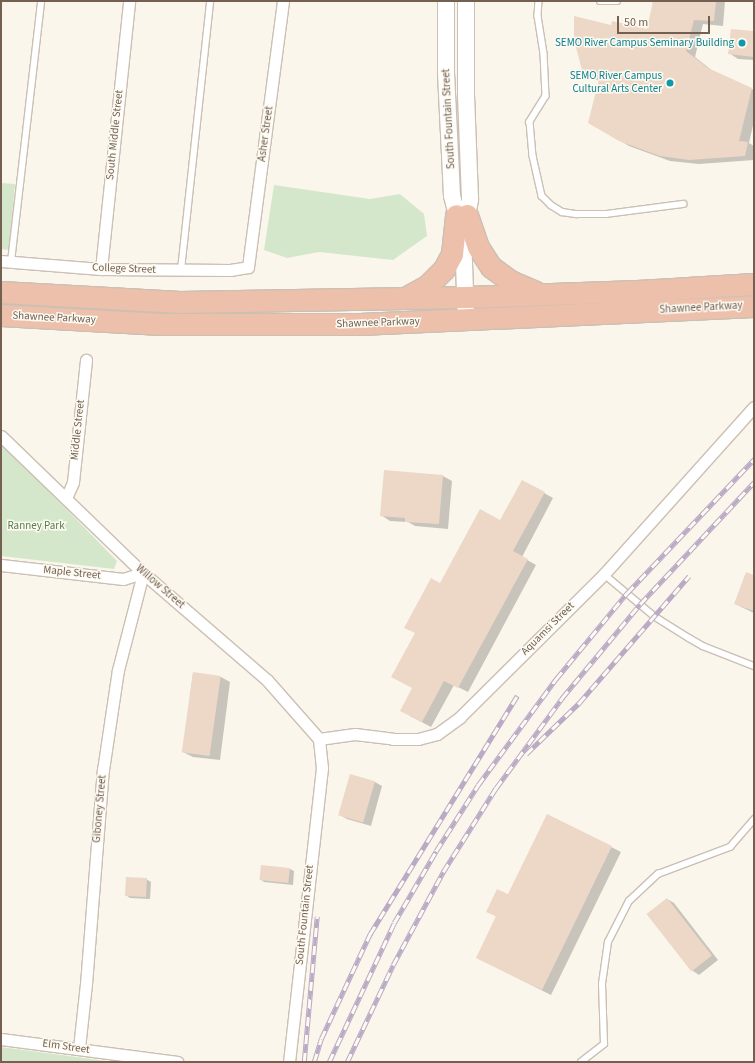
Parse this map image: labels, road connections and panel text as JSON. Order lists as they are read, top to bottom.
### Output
{
  "streets": {
    "highway": ["Shawnee Parkway"],
    "street": [
      "South Fountain Street",
      "Asher Street",
      "South Middle Street",
      "College Street",
      "Middle Street",
      "Maple Street",
      "Willow Street",
      "Aquamsi Street",
      "Giboney Street",
      "Elm Street"
    ]
  },
  "crossings": [
    ["South Fountain Street", "Shawnee Parkway"],
    ["South Fountain Street", "Willow Street"],
    ["South Fountain Street", "Aquamsi Street"],
    ["Asher Street", "College Street"],
    ["South Middle Street", "College Street"],
    ["Middle Street", "Willow Street"],
    ["Maple Street", "Willow Street"],
    ["Maple Street", "Giboney Street"],
    ["Willow Street", "Aquamsi Street"],
    ["Willow Street", "Giboney Street"],
    ["Giboney Street", "Elm Street"]
  ],
  "parks": ["Ranney Park"],
  "places": ["SEMO River Campus Seminary Building", "SEMO River Campus Cultural Arts Center"],
  "scale_bar": "50 m"
}
